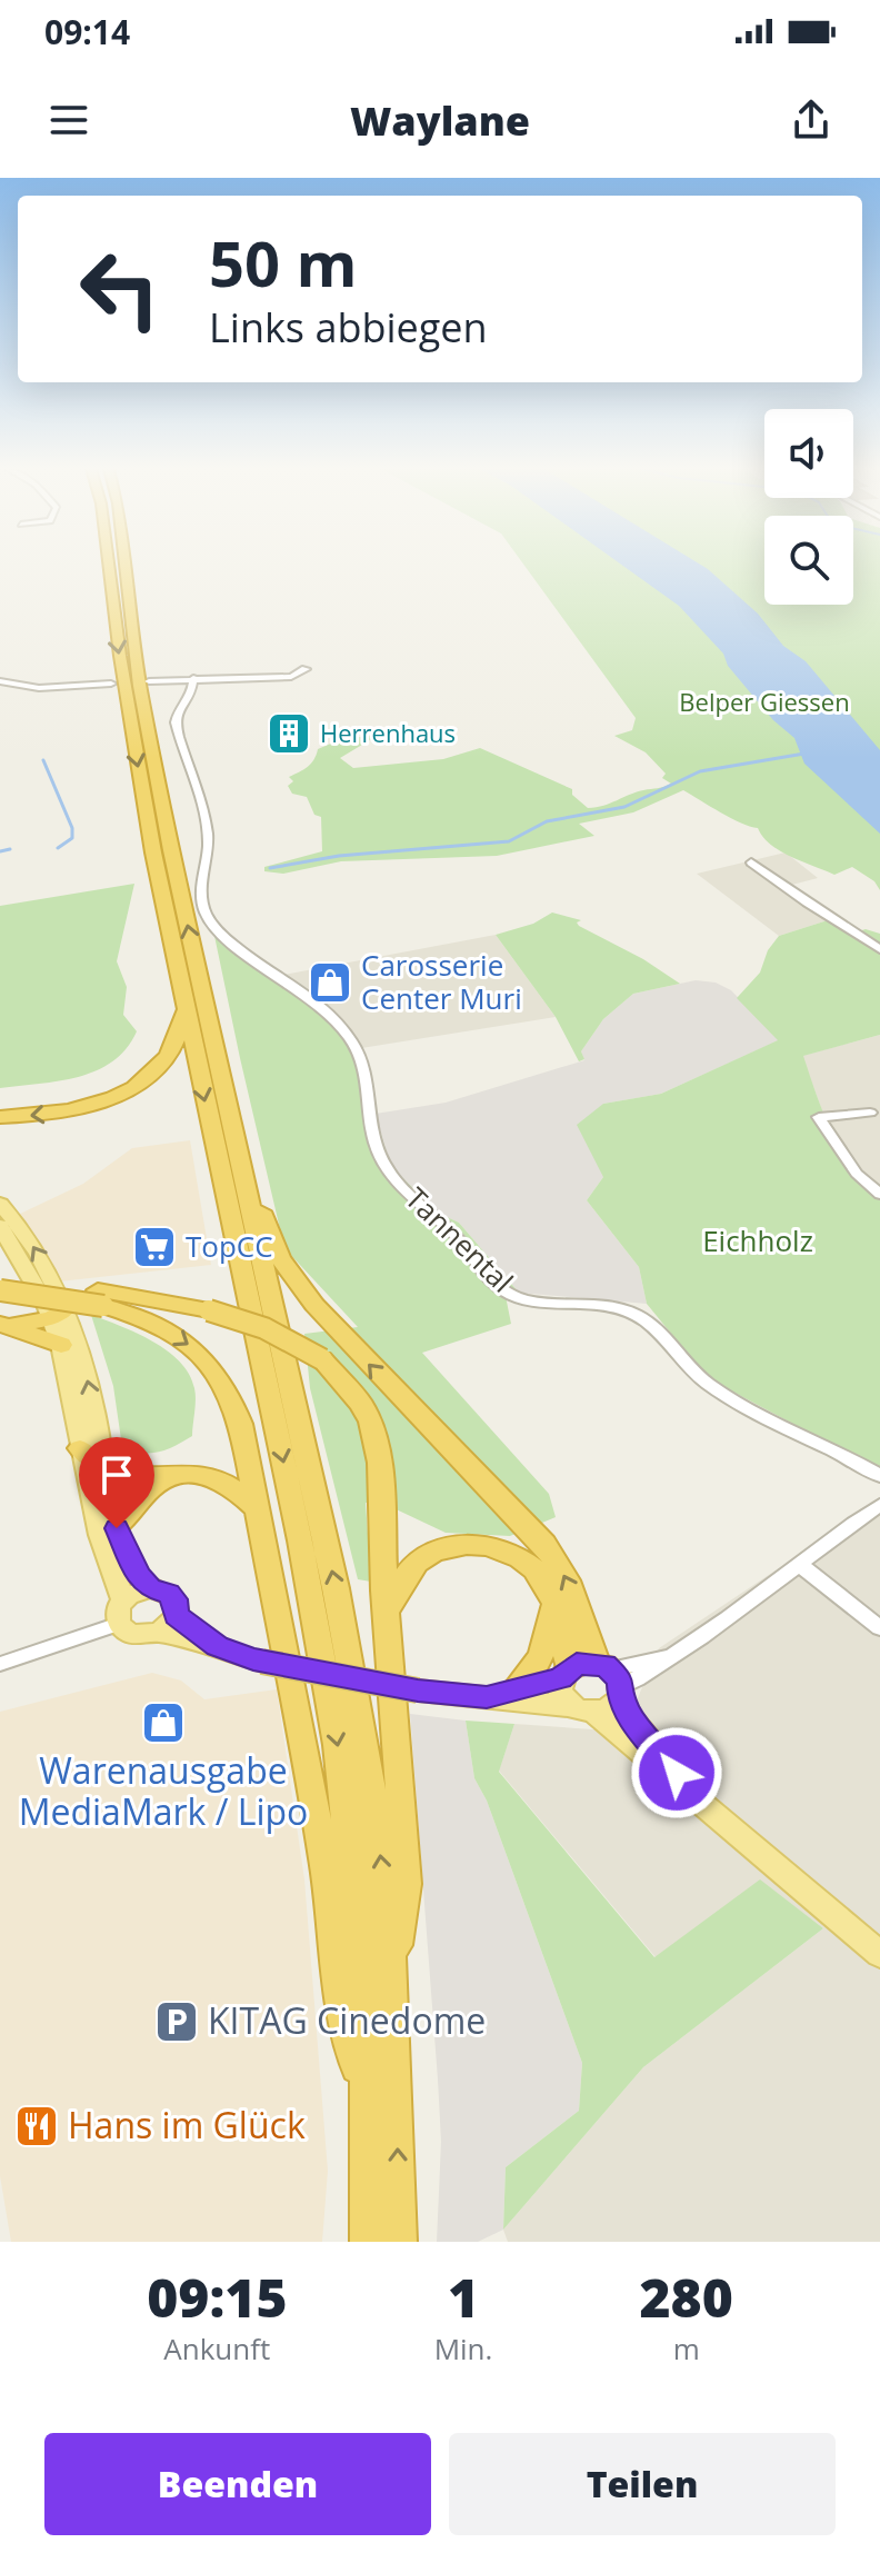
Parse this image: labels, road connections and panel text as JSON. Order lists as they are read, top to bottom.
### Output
{
  "streets": {
    "street": ["Tannental"]
  },
  "parks": ["Belper Giessen", "Eichholz"],
  "places": {
    "building": ["Herrenhaus"],
    "shop": ["Carosserie Center Muri", "Warenausgabe MediaMark / Lipo"],
    "supermarket": ["TopCC"],
    "parking": ["KITAG Cinedome"],
    "restaurant": ["Hans im Glück"]
  },
  "page": {
    "status": "09:14",
    "header": "Waylane",
    "turn": ["50 m", "Links abbiegen"],
    "eta": [
      "09:15",
      "Ankunft",
      "1",
      "Min.",
      "280",
      "m"
    ],
    "buttons": ["Beenden", "Teilen"]
  }
}
